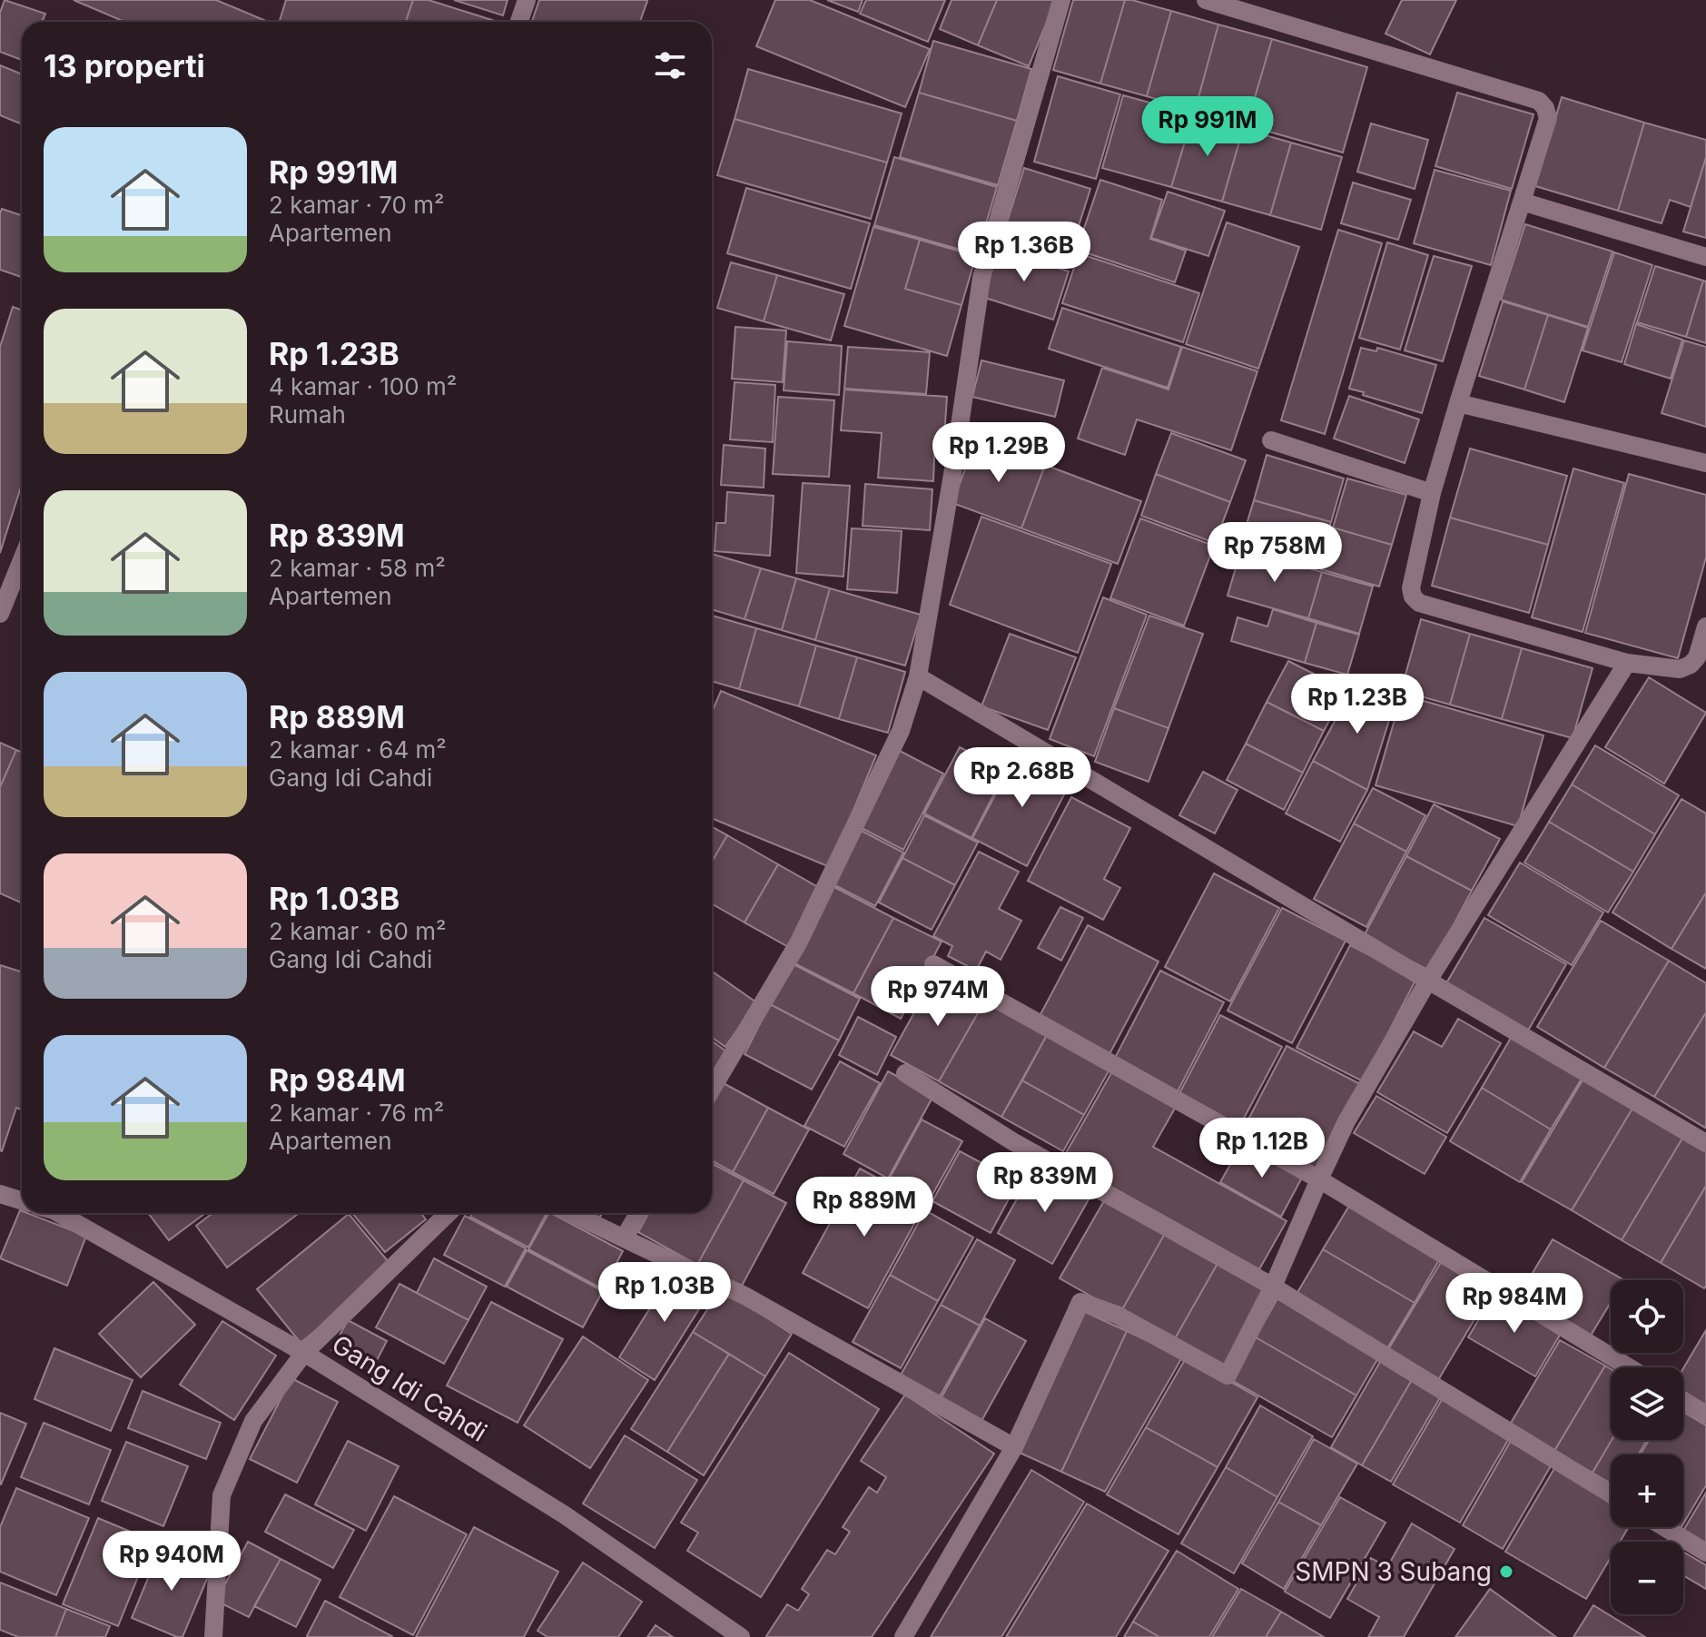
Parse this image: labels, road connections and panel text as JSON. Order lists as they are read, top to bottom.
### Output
{
  "streets": {
    "street": ["Gang Idi Cahdi"]
  },
  "places": ["SMPN 3 Subang"],
  "page": {
    "heading": "13 properti",
    "price": [
      "Rp 991M",
      "Rp 1.36B",
      "Rp 1.29B",
      "Rp 758M",
      "Rp 1.23B",
      "Rp 2.68B",
      "Rp 974M",
      "Rp 1.12B",
      "Rp 839M",
      "Rp 889M",
      "Rp 1.03B",
      "Rp 984M",
      "Rp 940M"
    ],
    "list": [
      {
        "name": "Rp 991M",
        "note": "2 kamar · 70 m² · Apartemen"
      },
      {
        "name": "Rp 1.23B",
        "note": "4 kamar · 100 m² · Rumah"
      },
      {
        "name": "Rp 839M",
        "note": "2 kamar · 58 m² · Apartemen"
      },
      {
        "name": "Rp 889M",
        "note": "2 kamar · 64 m² · Gang Idi Cahdi"
      },
      {
        "name": "Rp 1.03B",
        "note": "2 kamar · 60 m² · Gang Idi Cahdi"
      },
      {
        "name": "Rp 984M",
        "note": "2 kamar · 76 m² · Apartemen"
      }
    ],
    "map_buttons": ["+", "−"]
  }
}
